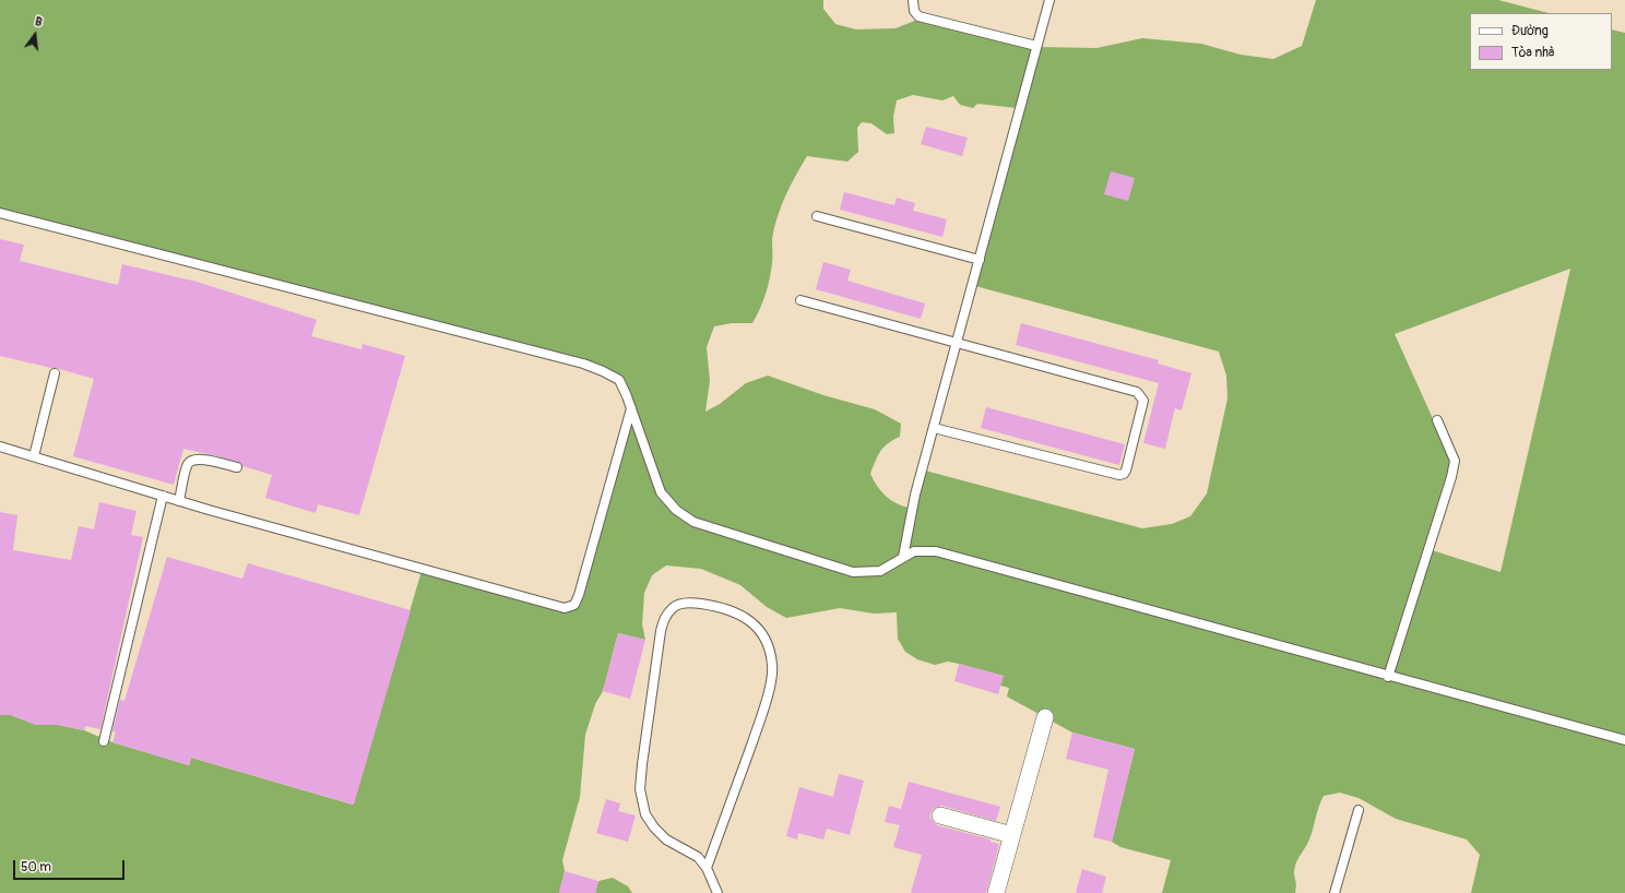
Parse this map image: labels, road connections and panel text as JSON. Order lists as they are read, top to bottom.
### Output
{
  "legend": ["Đường", "Tòa nhà"],
  "scale_bar": "50 m",
  "north": "top"
}
